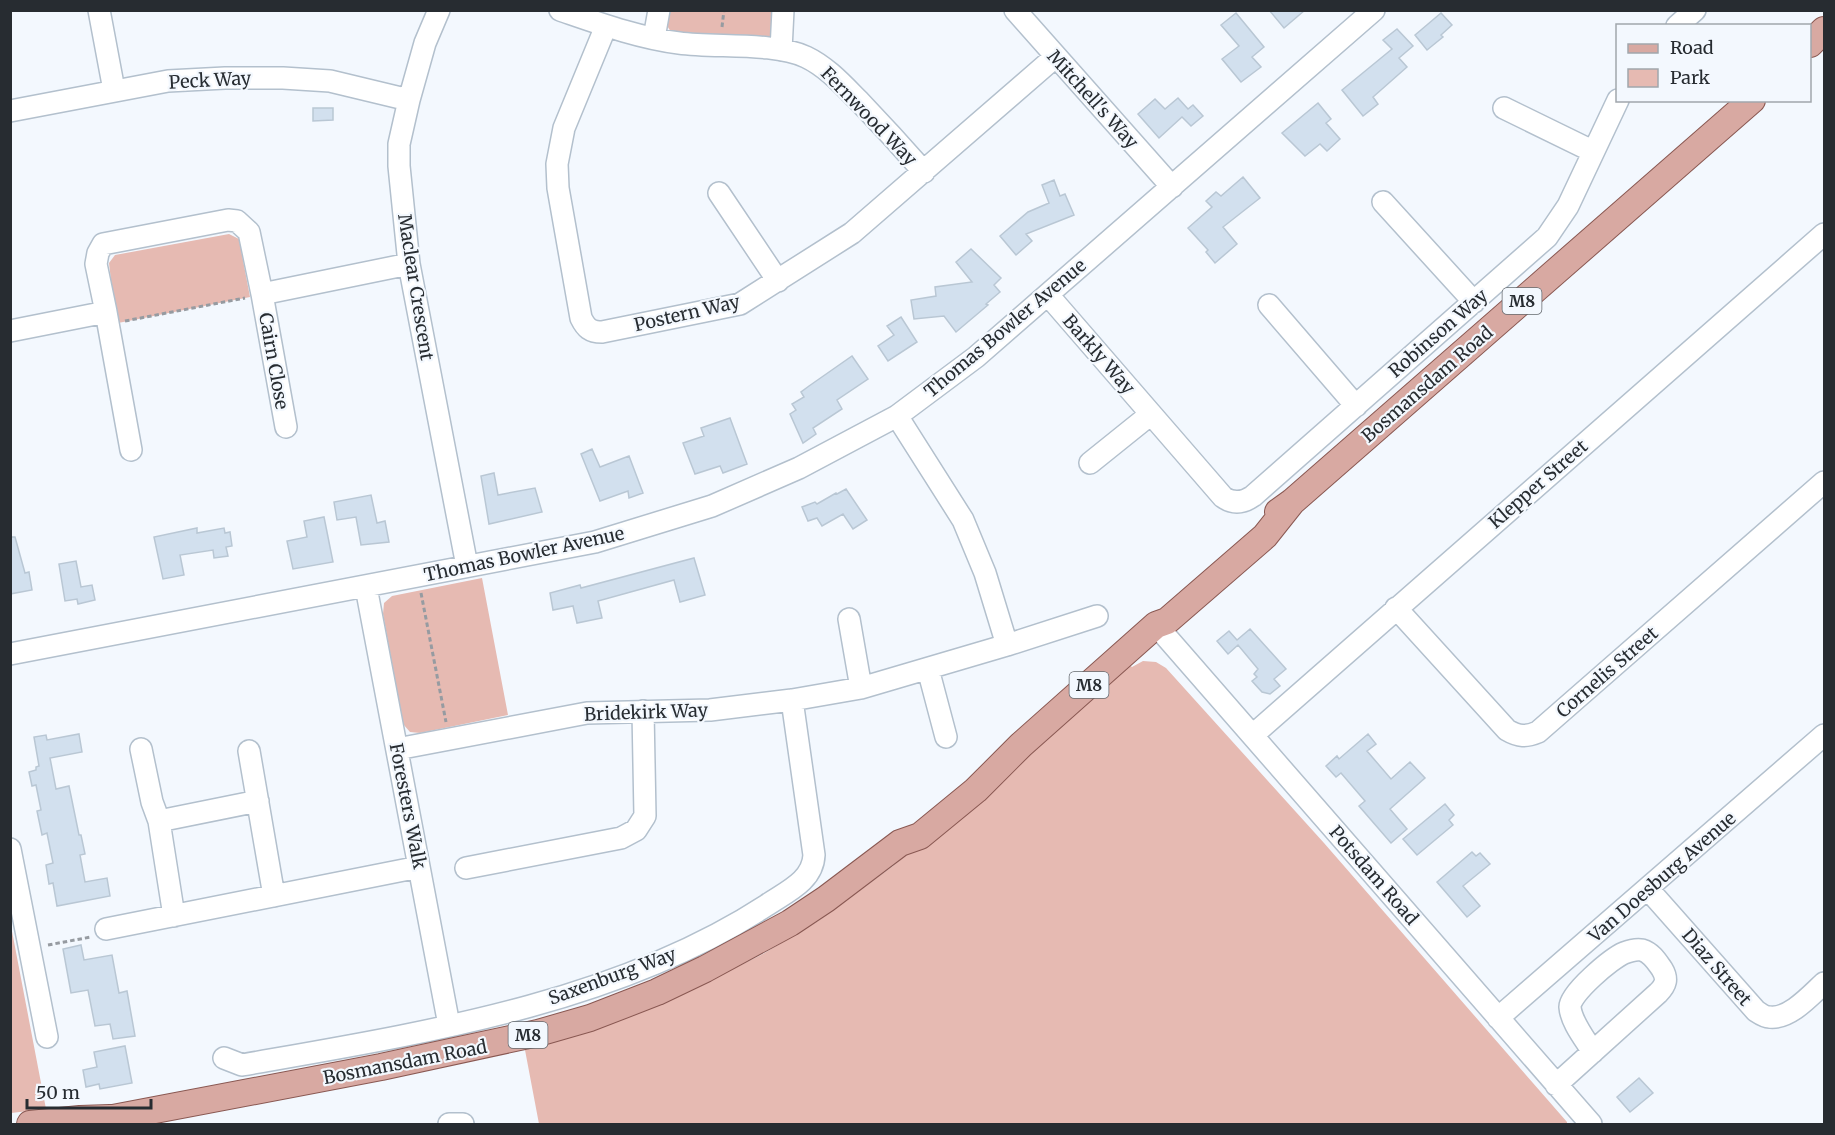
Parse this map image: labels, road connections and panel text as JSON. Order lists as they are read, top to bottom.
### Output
{
  "streets": {
    "main road": ["M8", "Bosmansdam Road"],
    "street": [
      "Peck Way",
      "Mitchell's Way",
      "Fernwood Way",
      "Maclear Crescent",
      "Postern Way",
      "Thomas Bowler Avenue",
      "Robinson Way",
      "Barkly Way",
      "Cairn Close",
      "Klepper Street",
      "Cornelis Street",
      "Bridekirk Way",
      "Foresters Walk",
      "Potsdam Road",
      "Van Doesburg Avenue",
      "Diaz Street",
      "Saxenburg Way"
    ]
  },
  "crossings": [
    ["Peck Way", "Maclear Crescent"],
    ["Mitchell's Way", "Postern Way"],
    ["Mitchell's Way", "Thomas Bowler Avenue"],
    ["Fernwood Way", "Postern Way"],
    ["Maclear Crescent", "Thomas Bowler Avenue"],
    ["Thomas Bowler Avenue", "Barkly Way"],
    ["Thomas Bowler Avenue", "Foresters Walk"],
    ["Robinson Way", "Barkly Way"],
    ["Bosmansdam Road", "Potsdam Road"],
    ["Klepper Street", "Cornelis Street"],
    ["Klepper Street", "Potsdam Road"],
    ["Bridekirk Way", "Foresters Walk"],
    ["Bridekirk Way", "Saxenburg Way"],
    ["Foresters Walk", "Saxenburg Way"],
    ["Potsdam Road", "Van Doesburg Avenue"],
    ["Van Doesburg Avenue", "Diaz Street"]
  ],
  "legend": ["Road", "Park"],
  "scale_bar": "50 m"
}
